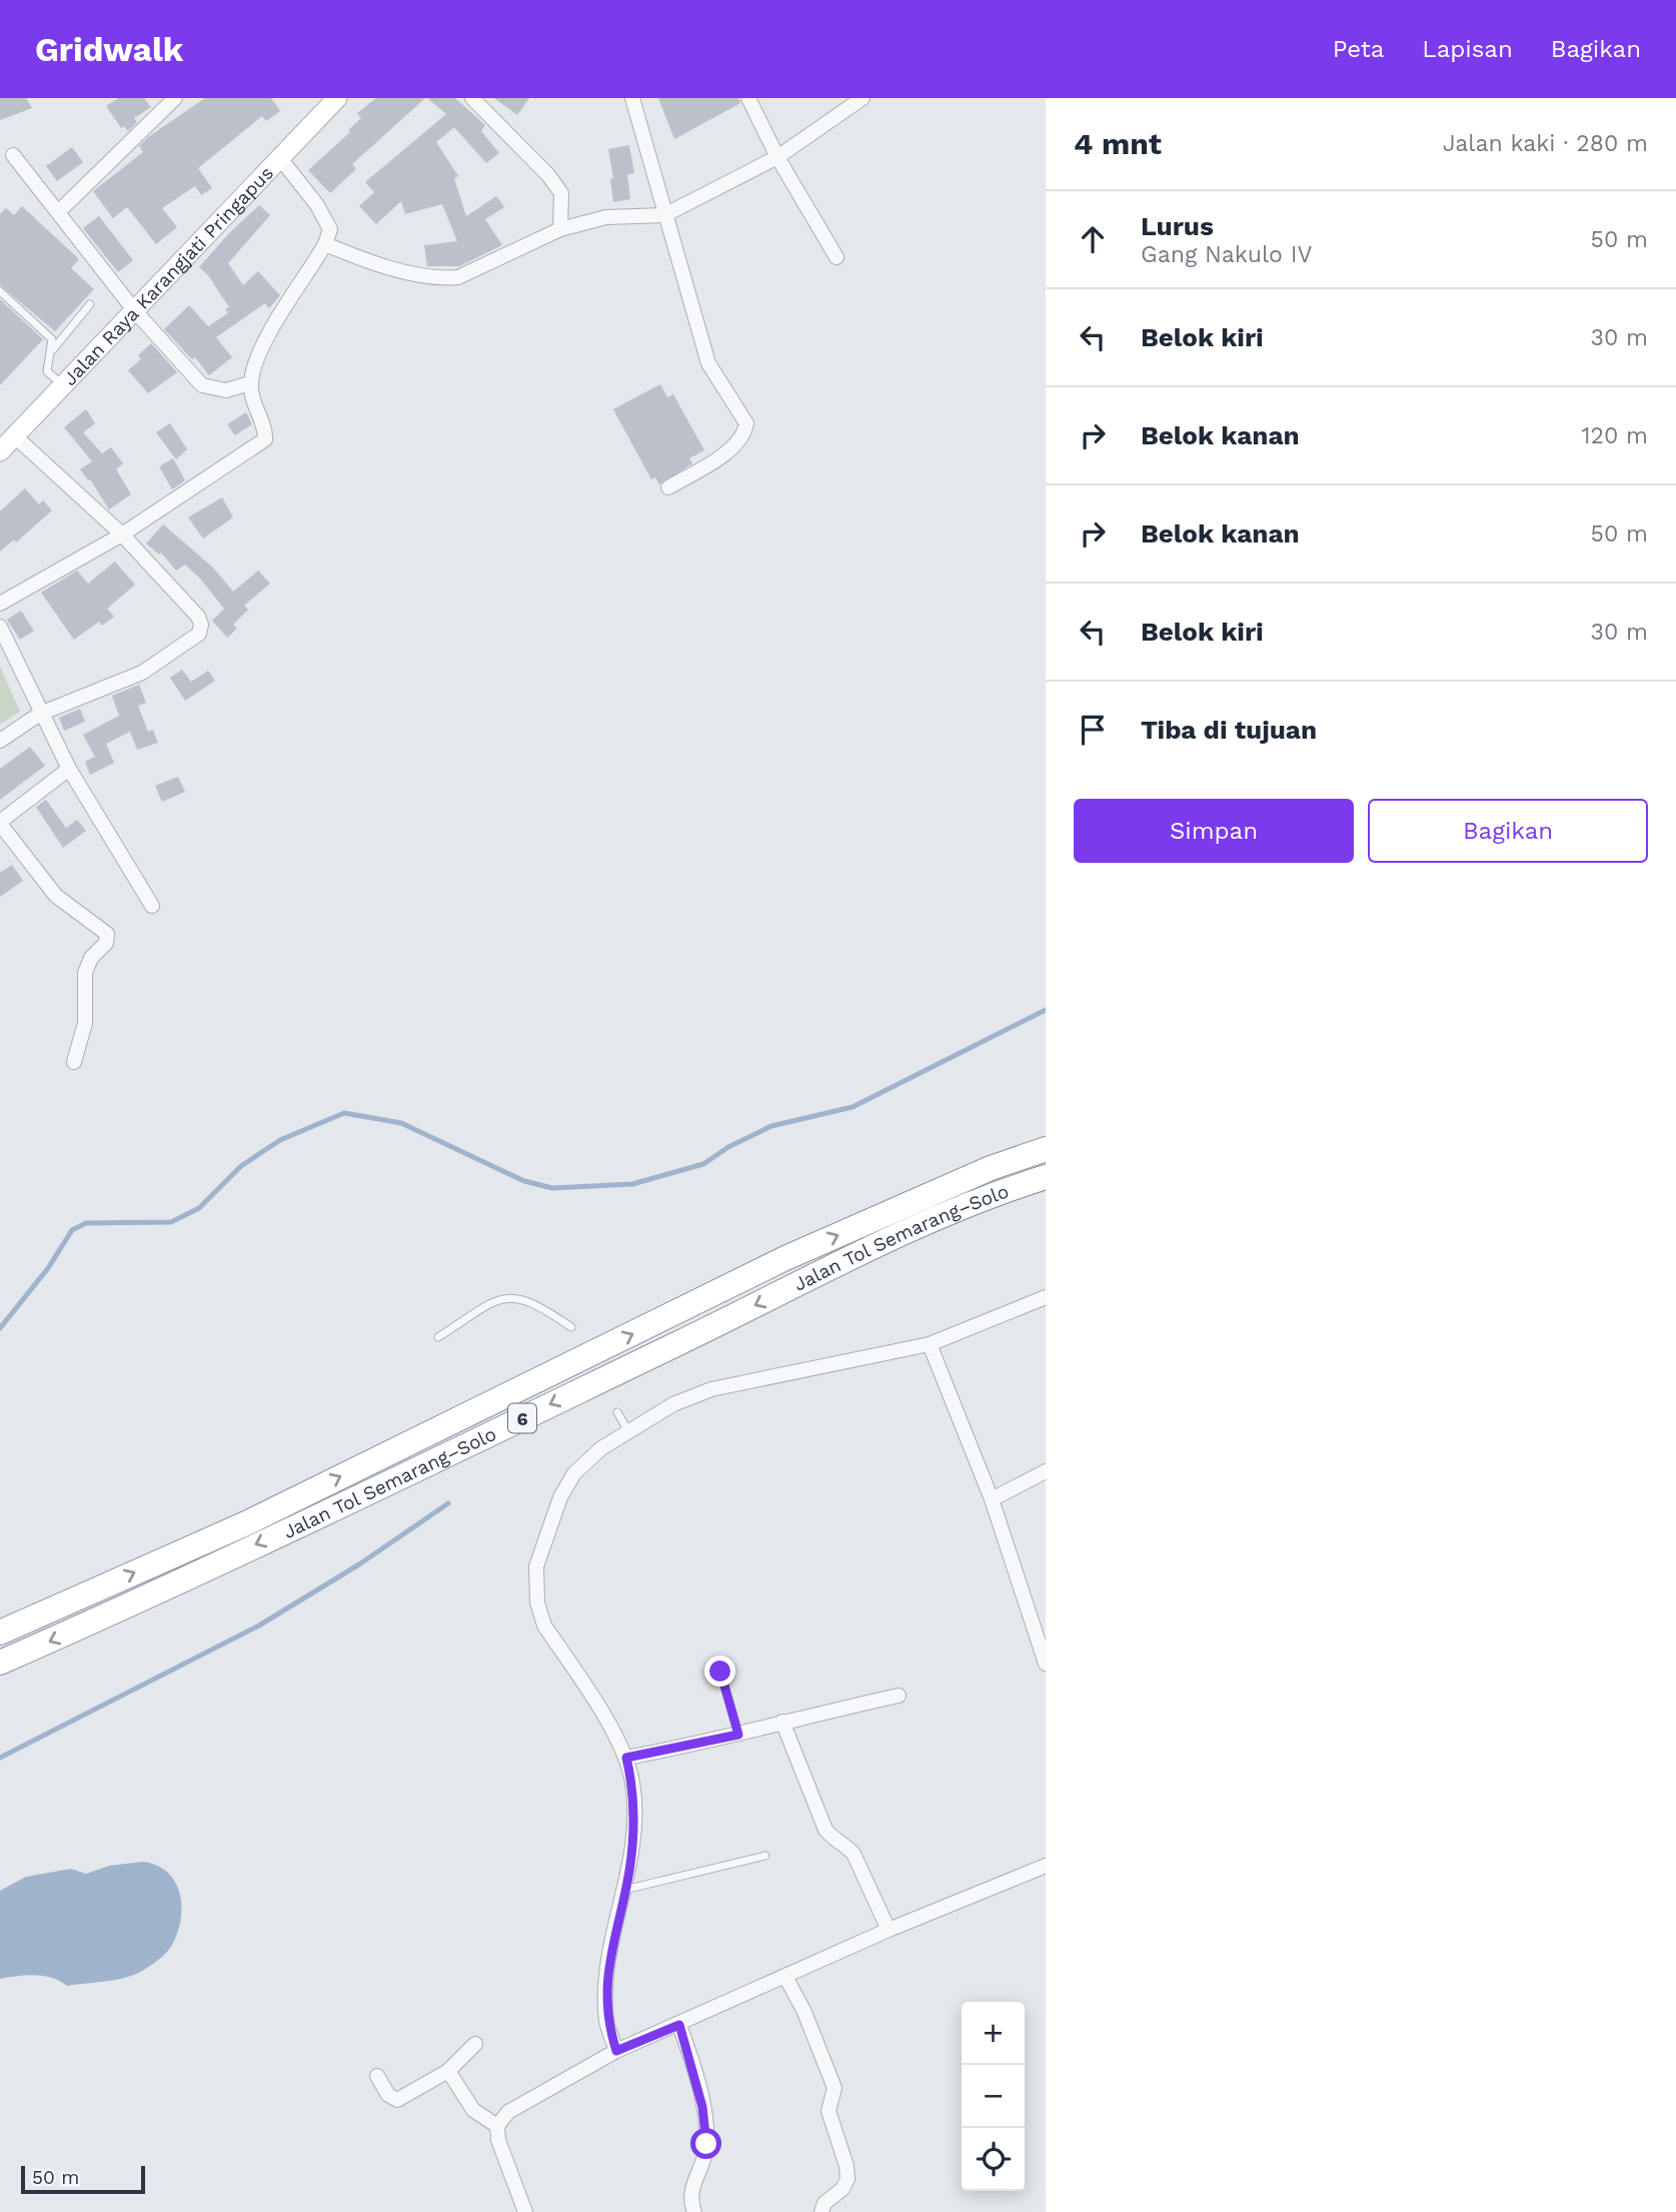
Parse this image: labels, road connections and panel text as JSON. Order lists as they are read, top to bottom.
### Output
{
  "streets": {
    "highway": ["Jalan Tol Semarang–Solo", "6"],
    "street": ["Jalan Raya Karangjati Pringapus"]
  },
  "scale_bar": "50 m",
  "page": {
    "header": "Gridwalk",
    "nav": ["Peta", "Lapisan", "Bagikan"],
    "heading": ["4 mnt", "Jalan kaki · 280 m"],
    "list": [
      ["Lurus", "Gang Nakulo IV", "50 m"],
      ["Belok kiri", "30 m"],
      ["Belok kanan", "120 m"],
      ["Belok kanan", "50 m"],
      ["Belok kiri", "30 m"],
      "Tiba di tujuan"
    ],
    "buttons": ["Simpan", "Bagikan"],
    "map_buttons": ["+", "−"],
    "scale": "50 m"
  }
}
